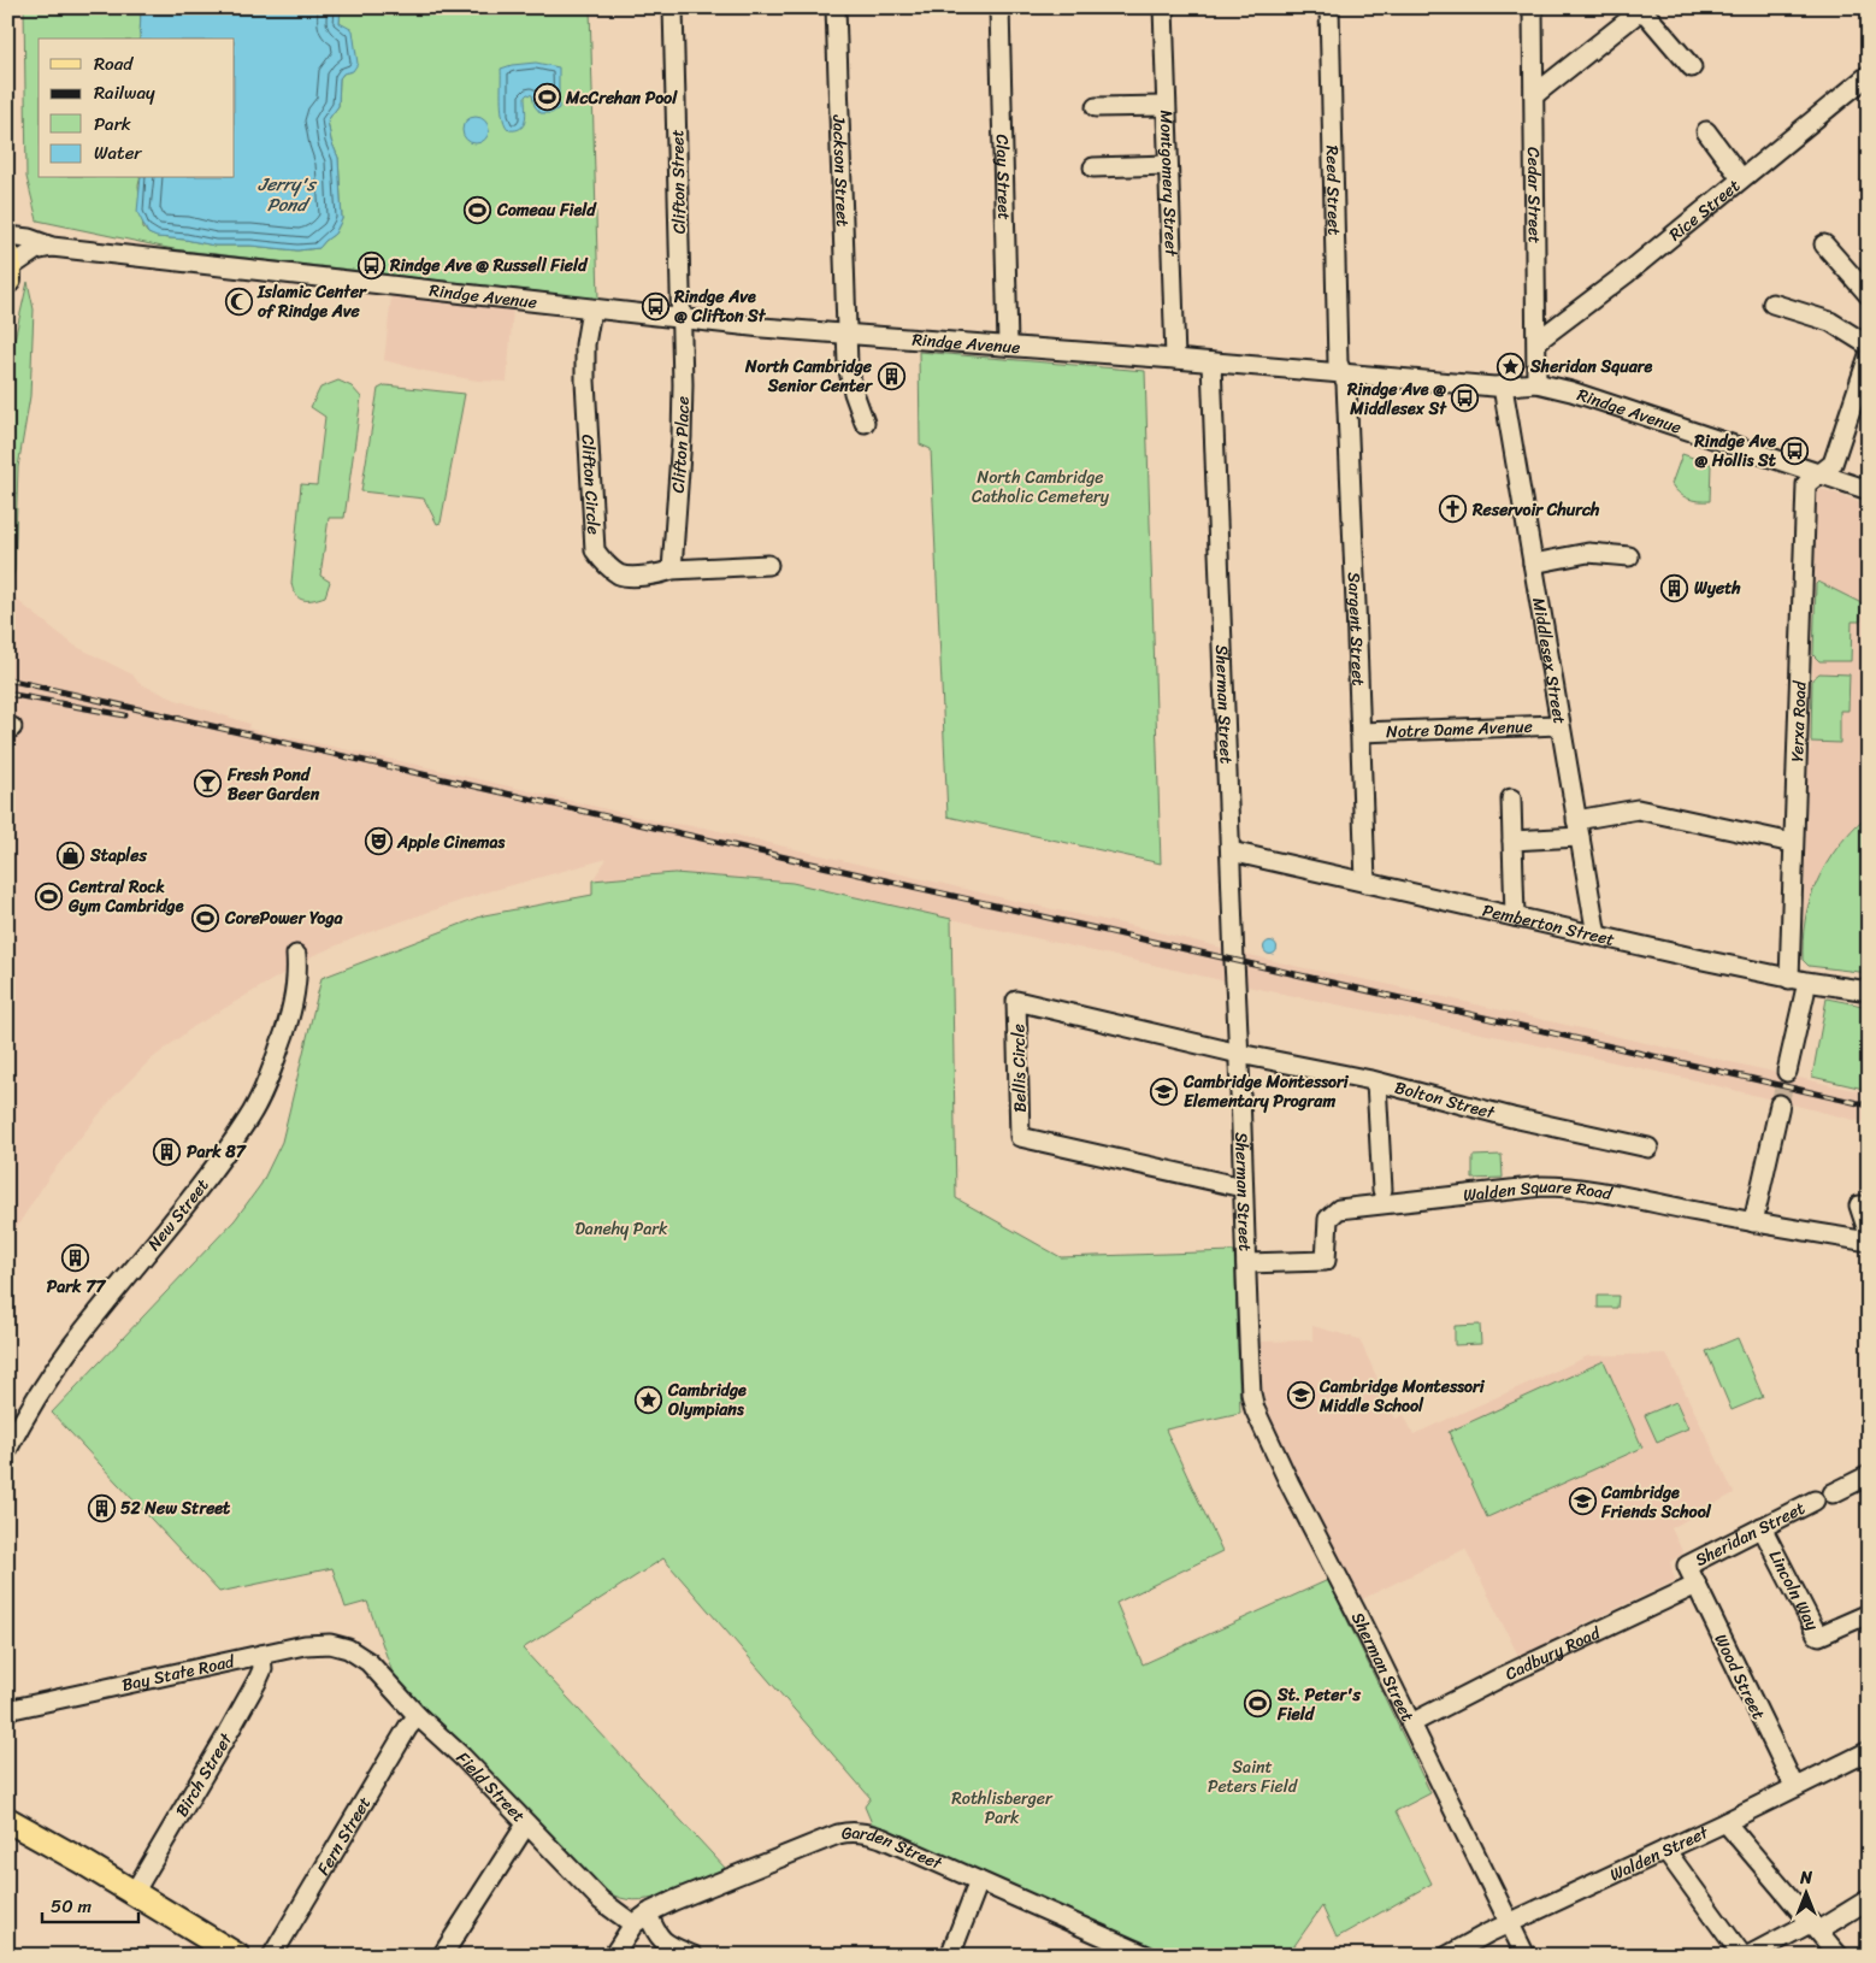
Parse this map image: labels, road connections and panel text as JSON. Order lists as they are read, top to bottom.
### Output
{
  "streets": {
    "street": [
      "Jackson Street",
      "Clay Street",
      "Clifton Street",
      "Montgomery Street",
      "Reed Street",
      "Cedar Street",
      "Rice Street",
      "Rindge Avenue",
      "Clifton Place",
      "Clifton Circle",
      "Sargent Street",
      "Middlesex Street",
      "Sherman Street",
      "Yerxa Road",
      "Notre Dame Avenue",
      "Pemberton Street",
      "Bellis Circle",
      "Bolton Street",
      "Walden Square Road",
      "New Street",
      "Sheridan Street",
      "Lincoln Way",
      "Cadbury Road",
      "Bay State Road",
      "Wood Street",
      "Birch Street",
      "Field Street",
      "Fern Street",
      "Garden Street",
      "Walden Street"
    ]
  },
  "crossings": [
    ["Jackson Street", "Rindge Avenue"],
    ["Clay Street", "Rindge Avenue"],
    ["Clifton Street", "Rindge Avenue"],
    ["Clifton Street", "Clifton Place"],
    ["Montgomery Street", "Rindge Avenue"],
    ["Reed Street", "Rindge Avenue"],
    ["Reed Street", "Sargent Street"],
    ["Cedar Street", "Rice Street"],
    ["Cedar Street", "Rindge Avenue"],
    ["Rindge Avenue", "Clifton Place"],
    ["Rindge Avenue", "Clifton Circle"],
    ["Rindge Avenue", "Sargent Street"],
    ["Rindge Avenue", "Middlesex Street"],
    ["Rindge Avenue", "Sherman Street"],
    ["Rindge Avenue", "Yerxa Road"],
    ["Clifton Place", "Clifton Circle"],
    ["Sargent Street", "Notre Dame Avenue"],
    ["Sargent Street", "Pemberton Street"],
    ["Middlesex Street", "Notre Dame Avenue"],
    ["Middlesex Street", "Pemberton Street"],
    ["Sherman Street", "Pemberton Street"],
    ["Sherman Street", "Bellis Circle"],
    ["Sherman Street", "Bolton Street"],
    ["Sherman Street", "Walden Square Road"],
    ["Sherman Street", "Cadbury Road"],
    ["Sherman Street", "Walden Street"],
    ["Yerxa Road", "Pemberton Street"],
    ["Bellis Circle", "Bolton Street"],
    ["Sheridan Street", "Lincoln Way"],
    ["Sheridan Street", "Wood Street"],
    ["Cadbury Road", "Wood Street"],
    ["Bay State Road", "Birch Street"],
    ["Bay State Road", "Field Street"],
    ["Wood Street", "Walden Street"],
    ["Field Street", "Fern Street"],
    ["Field Street", "Garden Street"]
  ],
  "water": ["Jerry's Pond"],
  "parks": [
    "North Cambridge Catholic Cemetery",
    "Danehy Park",
    "Saint Peters Field",
    "Rothlisberger Park"
  ],
  "places": {
    "sports": [
      "McCrehan Pool",
      "Comeau Field",
      "Central Rock Gym Cambridge",
      "CorePower Yoga",
      "St. Peter's Field"
    ],
    "bus stop": [
      "Rindge Ave @ Russell Field",
      "Rindge Ave @ Clifton St",
      "Rindge Ave @ Middlesex St",
      "Rindge Ave @ Hollis St"
    ],
    "mosque": ["Islamic Center of Rindge Ave"],
    "place": ["Sheridan Square", "Cambridge Olympians"],
    "building": [
      "North Cambridge Senior Center",
      "Wyeth",
      "Park 87",
      "Park 77",
      "52 New Street"
    ],
    "church": ["Reservoir Church"],
    "bar": ["Fresh Pond Beer Garden"],
    "theatre": ["Apple Cinemas"],
    "shop": ["Staples"],
    "school or university": ["Cambridge Montessori Elementary Program", "Cambridge Montessori Middle School", "Cambridge Friends School"]
  },
  "legend": [
    "Road",
    "Railway",
    "Park",
    "Water"
  ],
  "scale_bar": "50 m",
  "north": "top"
}
